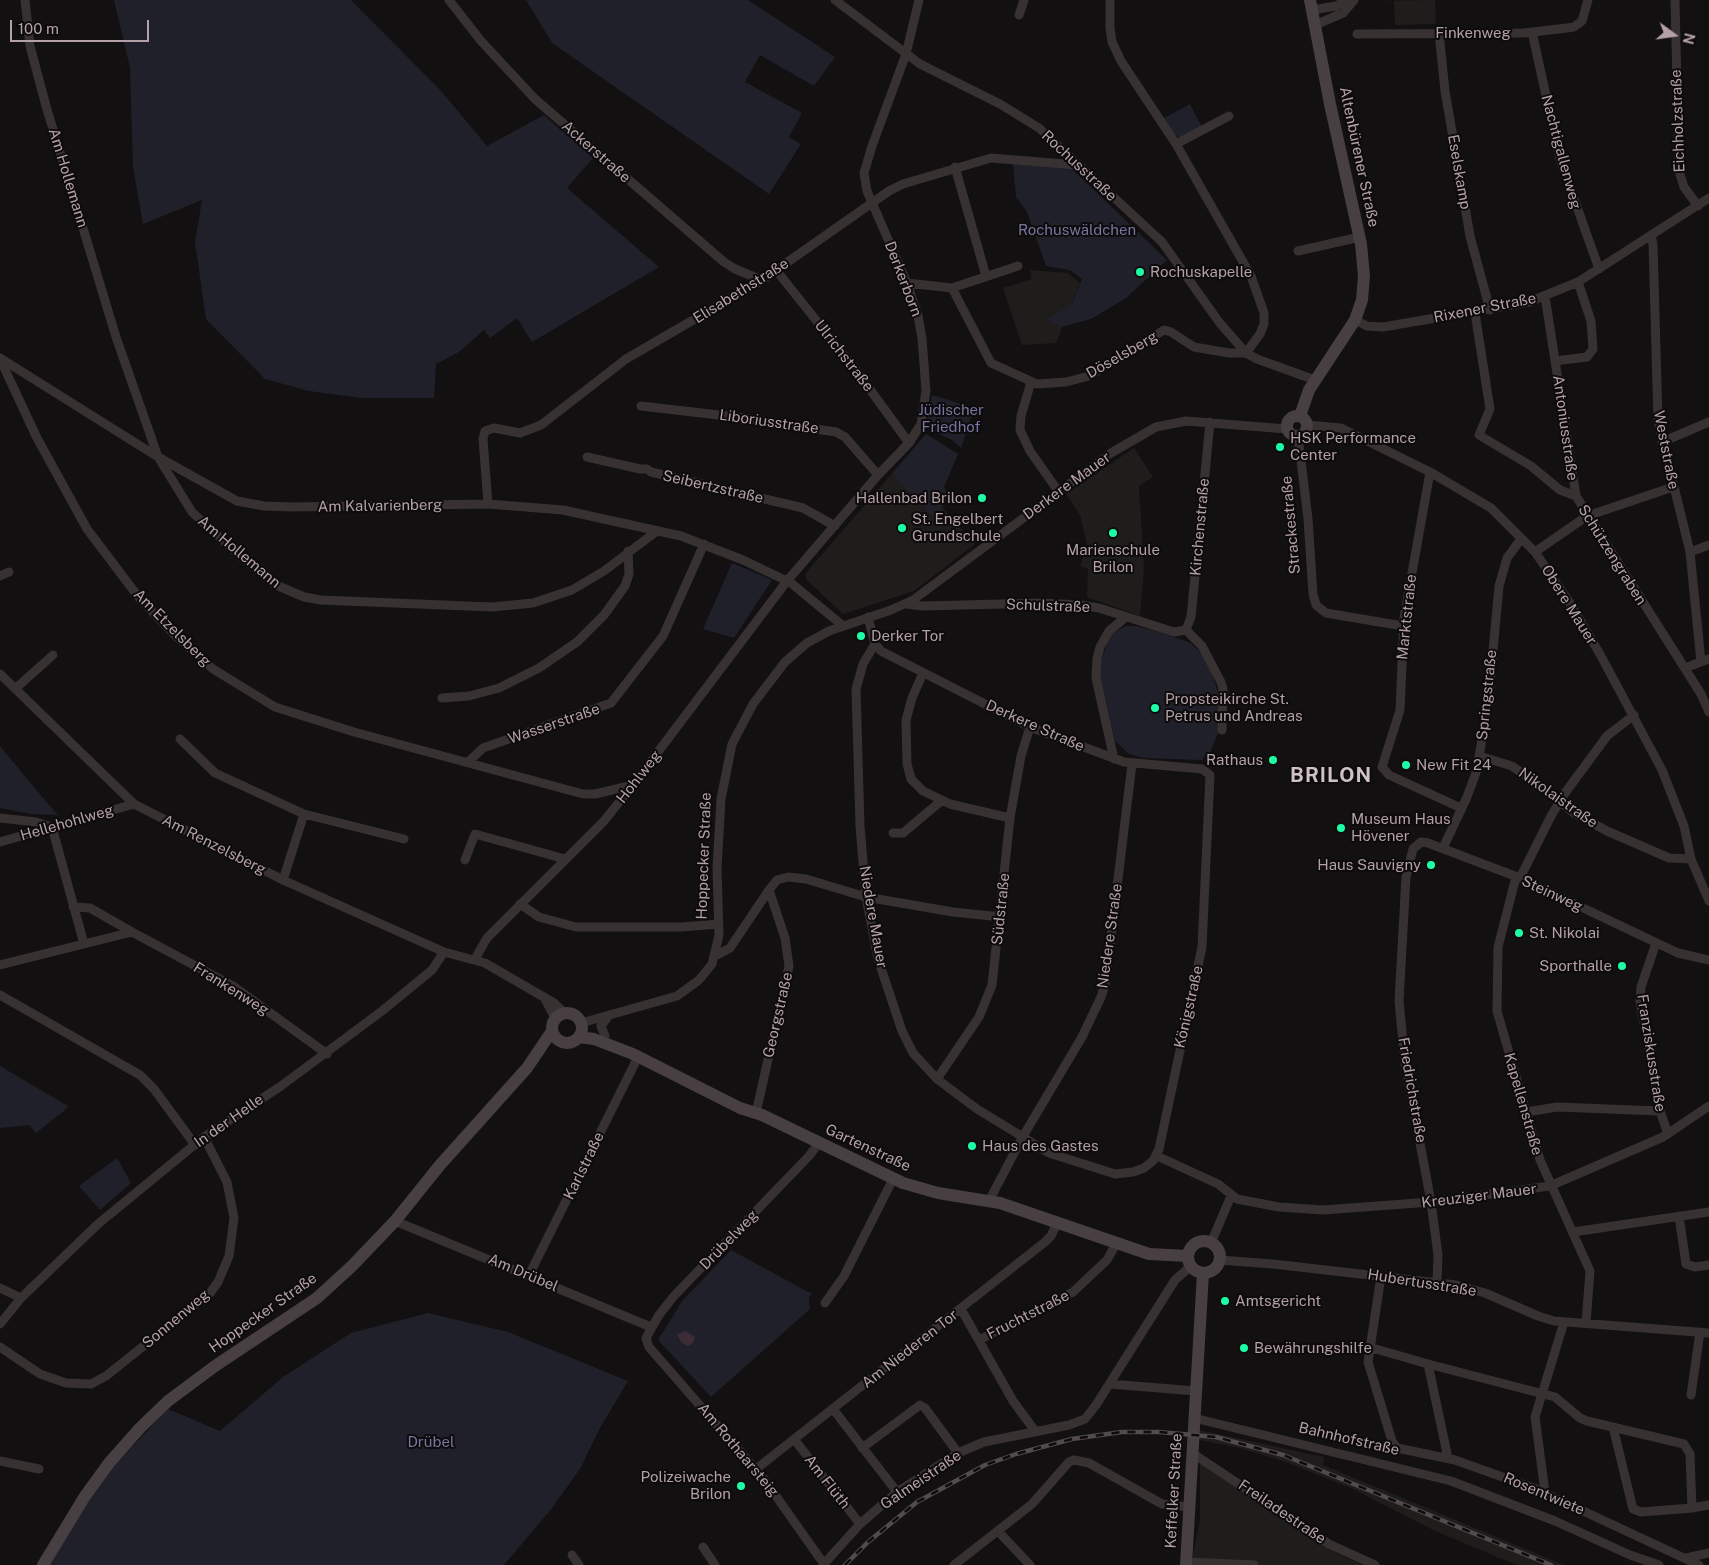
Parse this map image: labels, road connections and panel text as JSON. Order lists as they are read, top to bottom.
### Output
{
  "streets": {
    "street": [
      "Finkenweg",
      "Eichholzstraße",
      "Ackerstraße",
      "Nachtigallenweg",
      "Altenbürener Straße",
      "Rochusstraße",
      "Eselskamp",
      "Am Hollemann",
      "Derkerborn",
      "Elisabethstraße",
      "Rixener Straße",
      "Döselsberg",
      "Ulrichstraße",
      "Liboriusstraße",
      "Antoniusstraße",
      "Weststraße",
      "Derkere Mauer",
      "Seibertzstraße",
      "Am Kalvarienberg",
      "Strackestraße",
      "Kirchenstraße",
      "Schützengraben",
      "Obere Mauer",
      "Schulstraße",
      "Marktstraße",
      "Am Etzelsberg",
      "Springstraße",
      "Wasserstraße",
      "Derkere Straße",
      "Hohlweg",
      "Nikolaistraße",
      "Hellehohlweg",
      "Am Renzelsberg",
      "Hoppecker Straße",
      "Steinweg",
      "Südstraße",
      "Niedere Mauer",
      "Niedere Straße",
      "Frankenweg",
      "Königstraße",
      "Georgstraße",
      "Franziskusstraße",
      "Friedrichstraße",
      "Kapellenstraße",
      "In der Helle",
      "Gartenstraße",
      "Karlstraße",
      "Kreuziger Mauer",
      "Drübelweg",
      "Am Drübel",
      "Hubertusstraße",
      "Fruchtstraße",
      "Sonnenweg",
      "Am Niederen Tor",
      "Bahnhofstraße",
      "Am Rothaarsteig",
      "Galmeistraße",
      "Am Flüth",
      "Keffelker Straße",
      "Rosentwiete",
      "Freiladestraße"
    ]
  },
  "crossings": [
    ["Finkenweg", "Nachtigallenweg"],
    ["Finkenweg", "Eselskamp"],
    ["Eichholzstraße", "Rixener Straße"],
    ["Ackerstraße", "Elisabethstraße"],
    ["Nachtigallenweg", "Rixener Straße"],
    ["Altenbürener Straße", "Rixener Straße"],
    ["Rochusstraße", "Derkerborn"],
    ["Rochusstraße", "Elisabethstraße"],
    ["Rochusstraße", "Döselsberg"],
    ["Eselskamp", "Rixener Straße"],
    ["Am Hollemann", "Am Kalvarienberg"],
    ["Derkerborn", "Elisabethstraße"],
    ["Derkerborn", "Ulrichstraße"],
    ["Derkerborn", "Liboriusstraße"],
    ["Derkerborn", "Seibertzstraße"],
    ["Derkerborn", "Am Kalvarienberg"],
    ["Derkerborn", "Hohlweg"],
    ["Elisabethstraße", "Ulrichstraße"],
    ["Elisabethstraße", "Am Kalvarienberg"],
    ["Rixener Straße", "Antoniusstraße"],
    ["Rixener Straße", "Weststraße"],
    ["Rixener Straße", "Schützengraben"],
    ["Antoniusstraße", "Schützengraben"],
    ["Derkere Mauer", "Am Kalvarienberg"],
    ["Derkere Mauer", "Strackestraße"],
    ["Derkere Mauer", "Kirchenstraße"],
    ["Derkere Mauer", "Obere Mauer"],
    ["Derkere Mauer", "Schulstraße"],
    ["Derkere Mauer", "Hoppecker Straße"],
    ["Am Kalvarienberg", "Am Etzelsberg"],
    ["Am Kalvarienberg", "Wasserstraße"],
    ["Am Kalvarienberg", "Hohlweg"],
    ["Strackestraße", "Obere Mauer"],
    ["Strackestraße", "Marktstraße"],
    ["Kirchenstraße", "Schulstraße"],
    ["Obere Mauer", "Marktstraße"],
    ["Obere Mauer", "Springstraße"],
    ["Obere Mauer", "Nikolaistraße"],
    ["Obere Mauer", "Kapellenstraße"],
    ["Marktstraße", "Springstraße"],
    ["Am Etzelsberg", "Wasserstraße"],
    ["Am Etzelsberg", "Hohlweg"],
    ["Springstraße", "Nikolaistraße"],
    ["Springstraße", "Steinweg"],
    ["Derkere Straße", "Südstraße"],
    ["Derkere Straße", "Niedere Mauer"],
    ["Derkere Straße", "Niedere Straße"],
    ["Derkere Straße", "Königstraße"],
    ["Nikolaistraße", "Kapellenstraße"],
    ["Hellehohlweg", "Am Renzelsberg"],
    ["Am Renzelsberg", "In der Helle"],
    ["Hoppecker Straße", "Gartenstraße"],
    ["Hoppecker Straße", "Am Drübel"],
    ["Steinweg", "Franziskusstraße"],
    ["Steinweg", "Friedrichstraße"],
    ["Steinweg", "Kapellenstraße"],
    ["Südstraße", "Niedere Mauer"],
    ["Niedere Mauer", "Niedere Straße"],
    ["Niedere Mauer", "Königstraße"],
    ["Niedere Straße", "Gartenstraße"],
    ["Frankenweg", "In der Helle"],
    ["Georgstraße", "Gartenstraße"],
    ["Franziskusstraße", "Kreuziger Mauer"],
    ["Friedrichstraße", "Kreuziger Mauer"],
    ["Friedrichstraße", "Hubertusstraße"],
    ["Kapellenstraße", "Kreuziger Mauer"],
    ["Kapellenstraße", "Hubertusstraße"],
    ["In der Helle", "Sonnenweg"],
    ["Gartenstraße", "Karlstraße"],
    ["Gartenstraße", "Drübelweg"],
    ["Gartenstraße", "Hubertusstraße"],
    ["Gartenstraße", "Fruchtstraße"],
    ["Gartenstraße", "Am Niederen Tor"],
    ["Gartenstraße", "Galmeistraße"],
    ["Karlstraße", "Am Drübel"],
    ["Drübelweg", "Am Drübel"],
    ["Drübelweg", "Am Rothaarsteig"],
    ["Hubertusstraße", "Galmeistraße"],
    ["Fruchtstraße", "Am Niederen Tor"],
    ["Fruchtstraße", "Galmeistraße"],
    ["Am Niederen Tor", "Am Rothaarsteig"],
    ["Am Niederen Tor", "Am Flüth"],
    ["Bahnhofstraße", "Keffelker Straße"],
    ["Am Rothaarsteig", "Galmeistraße"],
    ["Galmeistraße", "Am Flüth"],
    ["Keffelker Straße", "Freiladestraße"]
  ],
  "districts": ["BRILON"],
  "parks": ["Rochuswäldchen", "Jüdischer Friedhof", "Drübel"],
  "places": [
    "Rochuskapelle",
    "HSK Performance Center",
    "Hallenbad Brilon",
    "St. Engelbert Grundschule",
    "Marienschule Brilon",
    "Derker Tor",
    "Propsteikirche St. Petrus und Andreas",
    "Rathaus",
    "New Fit 24",
    "Museum Haus Hövener",
    "Haus Sauvigny",
    "St. Nikolai",
    "Sporthalle",
    "Haus des Gastes",
    "Amtsgericht",
    "Bewährungshilfe",
    "Polizeiwache Brilon"
  ],
  "scale_bar": "100 m",
  "north": "right"
}
